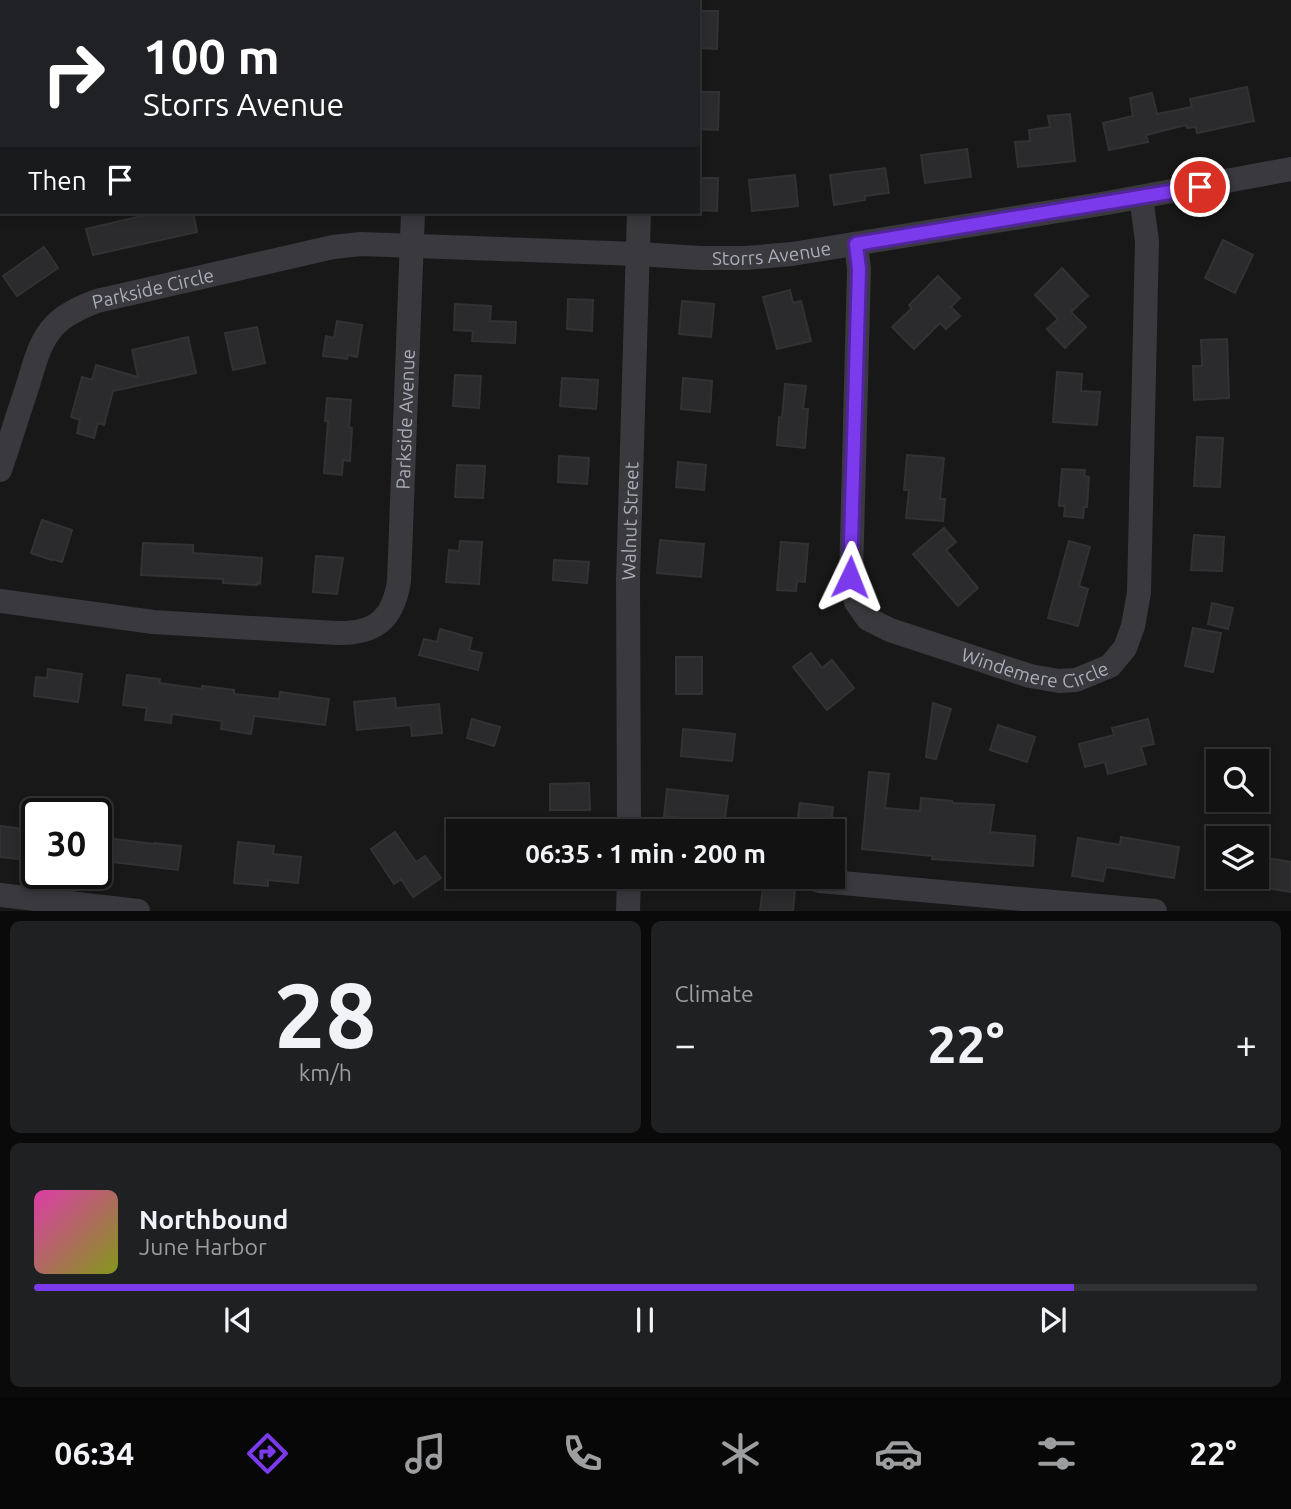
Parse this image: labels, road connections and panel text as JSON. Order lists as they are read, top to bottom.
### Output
{
  "streets": {
    "street": [
      "Storrs Avenue",
      "Parkside Circle",
      "Parkside Avenue",
      "Walnut Street",
      "Windemere Circle"
    ]
  },
  "crossings": [
    ["Storrs Avenue", "Parkside Circle"],
    ["Storrs Avenue", "Parkside Avenue"],
    ["Storrs Avenue", "Walnut Street"],
    ["Storrs Avenue", "Windemere Circle"],
    ["Parkside Circle", "Parkside Avenue"]
  ],
  "page": {
    "turn": ["100 m", "Storrs Avenue"],
    "then": "Then",
    "limit": "30",
    "trip": "06:35 · 1 min · 200 m",
    "tile": [
      ["28", "km/h"],
      "Climate"
    ],
    "heat": ["−", "22°", "+"],
    "song": ["Northbound", "June Harbor"],
    "tabs": ["06:34", "22°"]
  }
}
